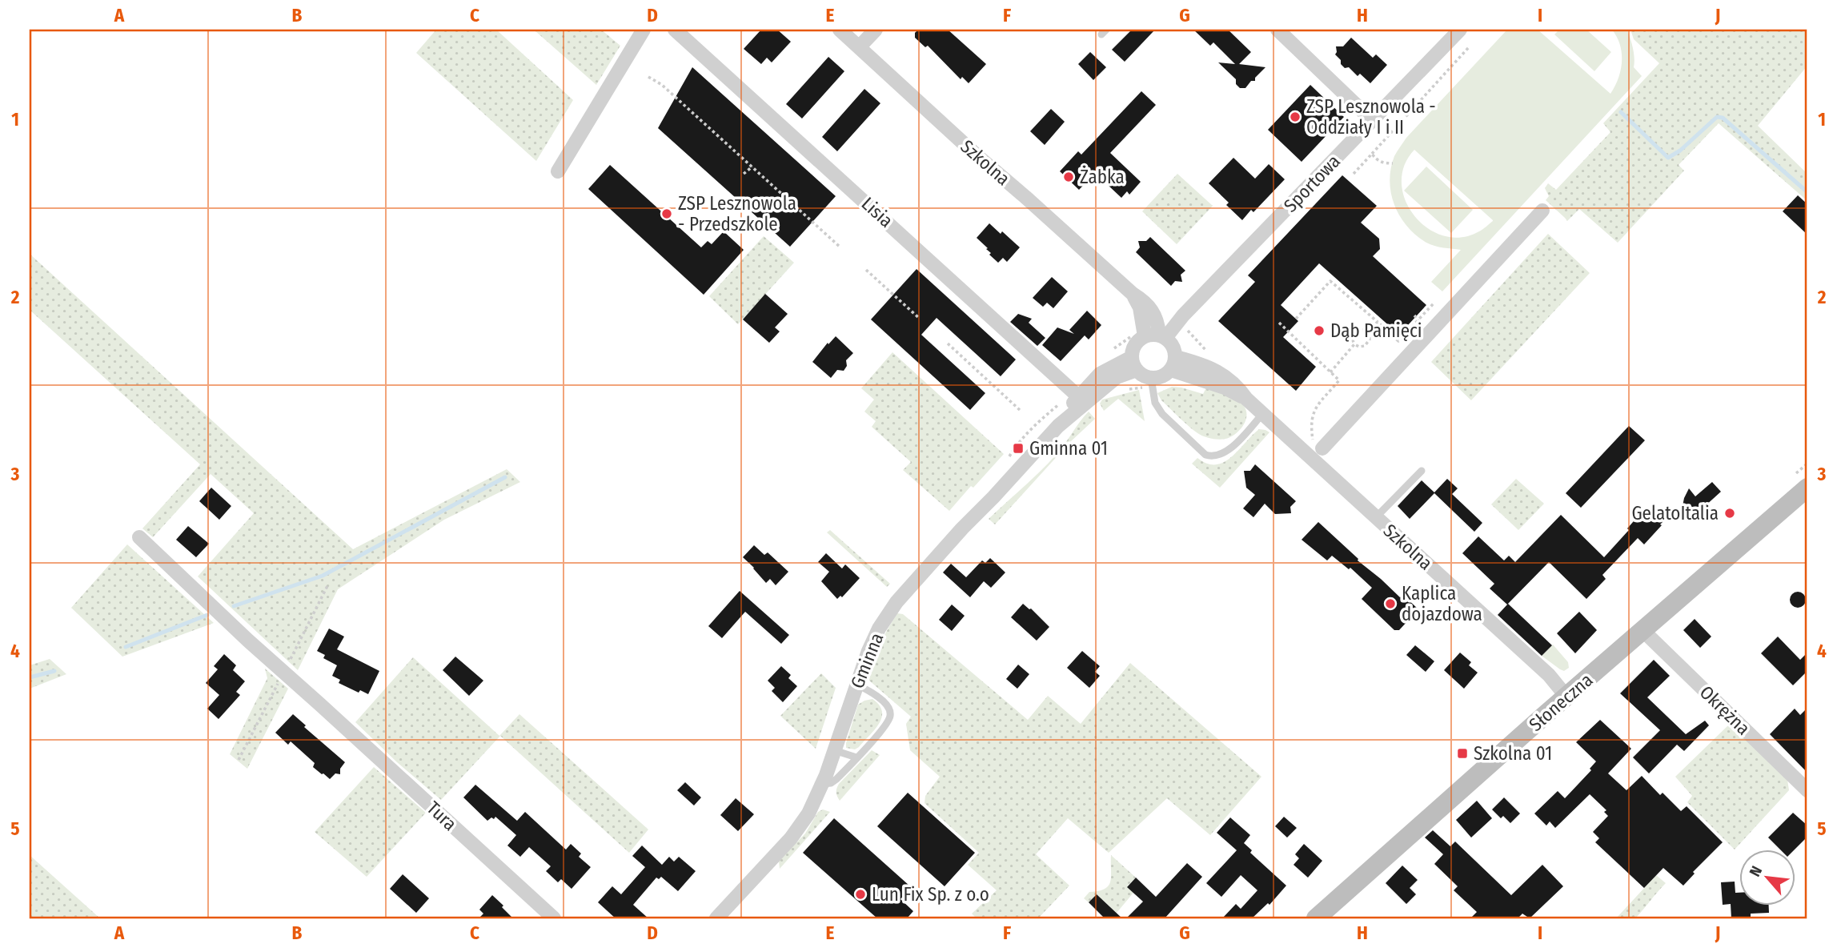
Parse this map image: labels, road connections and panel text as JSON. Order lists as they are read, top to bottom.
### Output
{
  "streets": {
    "main road": ["Słoneczna"],
    "street": [
      "Szkolna",
      "Sportowa",
      "Lisia",
      "Gminna",
      "Okrężna",
      "Tura"
    ]
  },
  "crossings": [
    ["Szkolna", "Sportowa"],
    ["Szkolna", "Gminna"],
    ["Szkolna", "Słoneczna"],
    ["Sportowa", "Gminna"],
    ["Lisia", "Gminna"],
    ["Słoneczna", "Okrężna"]
  ],
  "places": {
    "other": [
      "ZSP Lesznowola - Oddziały I i II",
      "Żabka",
      "ZSP Lesznowola - Przedszkole",
      "Dąb Pamięci",
      "GelatoItalia",
      "Kaplica dojazdowa",
      "Lun Fix Sp. z o.o"
    ],
    "transit": ["Gminna 01", "Szkolna 01"]
  },
  "north": "top left",
  "grid": {
    "columns": [
      "A",
      "B",
      "C",
      "D",
      "E",
      "F",
      "G",
      "H",
      "I",
      "J"
    ],
    "rows": [
      "1",
      "2",
      "3",
      "4",
      "5"
    ]
  }
}
